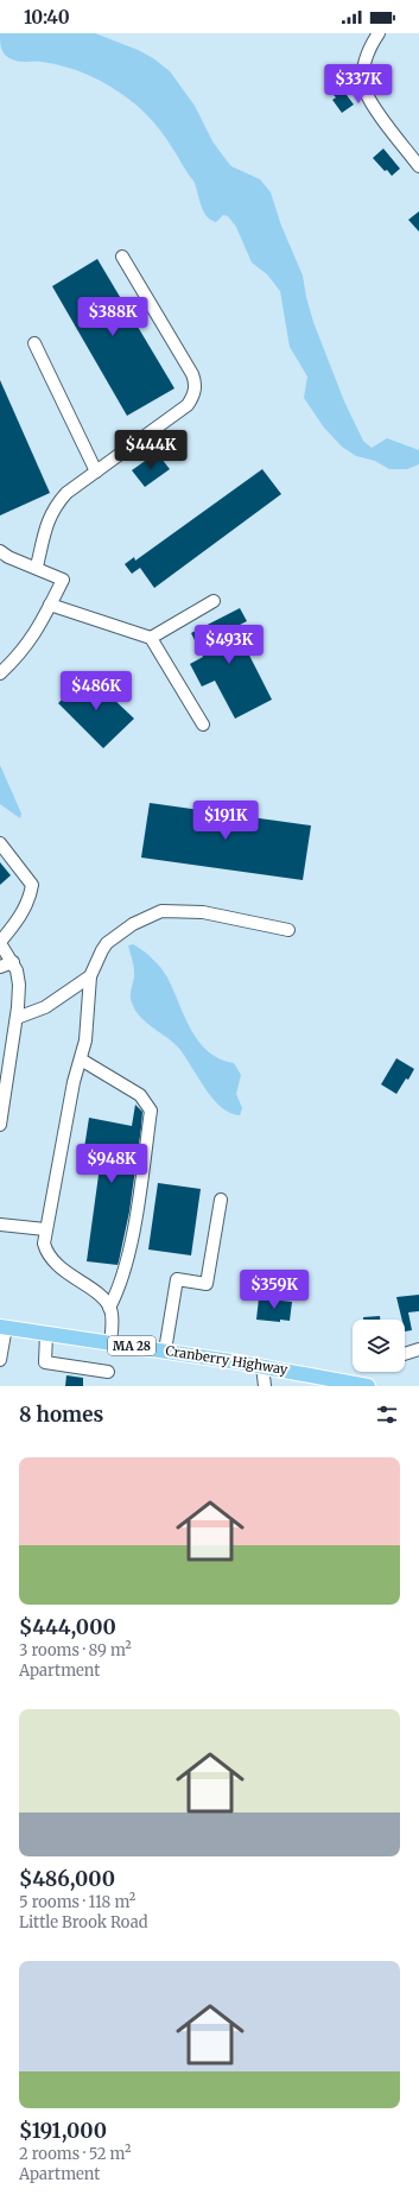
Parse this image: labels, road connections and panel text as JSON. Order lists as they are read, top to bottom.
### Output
{
  "streets": {
    "main road": ["MA 28", "Cranberry Highway"]
  },
  "page": {
    "status": "10:40",
    "price": [
      "$337K",
      "$388K",
      "$444K",
      "$493K",
      "$486K",
      "$191K",
      "$948K",
      "$359K"
    ],
    "heading": "8 homes",
    "list": [
      {
        "name": "$444,000",
        "note": "3 rooms · 89 m² · Apartment"
      },
      {
        "name": "$486,000",
        "note": "5 rooms · 118 m² · Little Brook Road"
      },
      {
        "name": "$191,000",
        "note": "2 rooms · 52 m² · Apartment"
      }
    ]
  }
}
